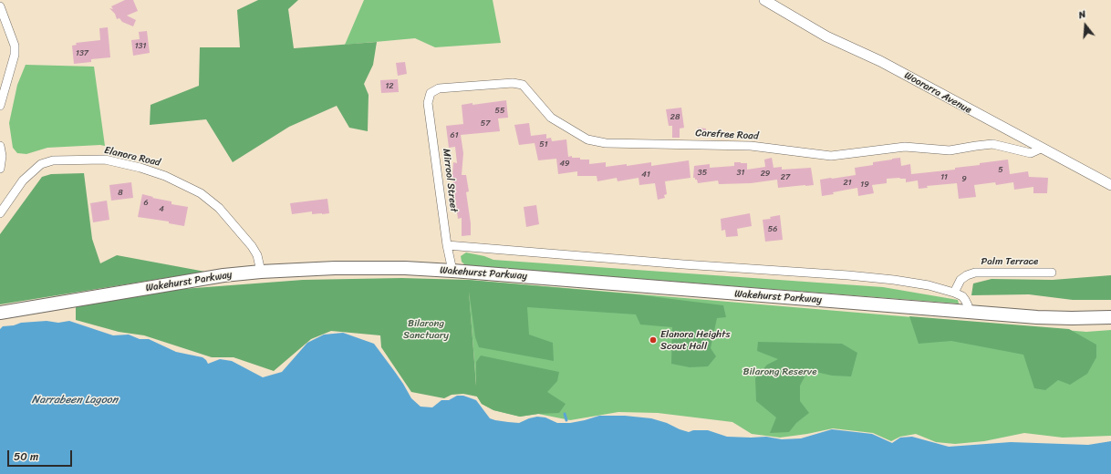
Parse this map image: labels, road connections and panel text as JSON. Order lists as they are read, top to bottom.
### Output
{
  "streets": {
    "main road": ["Wakehurst Parkway"],
    "street": [
      "Woorarra Avenue",
      "Carefree Road",
      "Elanora Road",
      "Mirrool Street",
      "Palm Terrace"
    ]
  },
  "crossings": [
    ["Woorarra Avenue", "Carefree Road"],
    ["Carefree Road", "Mirrool Street"],
    ["Elanora Road", "Wakehurst Parkway"],
    ["Mirrool Street", "Wakehurst Parkway"]
  ],
  "water": ["Narrabeen Lagoon"],
  "parks": ["Bilarong Sanctuary", "Bilarong Reserve"],
  "places": ["Elanora Heights Scout Hall"],
  "house_numbers": [
    "131",
    "137",
    "12",
    "55",
    "28",
    "57",
    "61",
    "51",
    "49",
    "5",
    "35",
    "31",
    "29",
    "41",
    "27",
    "11",
    "9",
    "21",
    "19",
    "8",
    "6",
    "4",
    "56"
  ],
  "scale_bar": "50 m",
  "north": "top"
}
